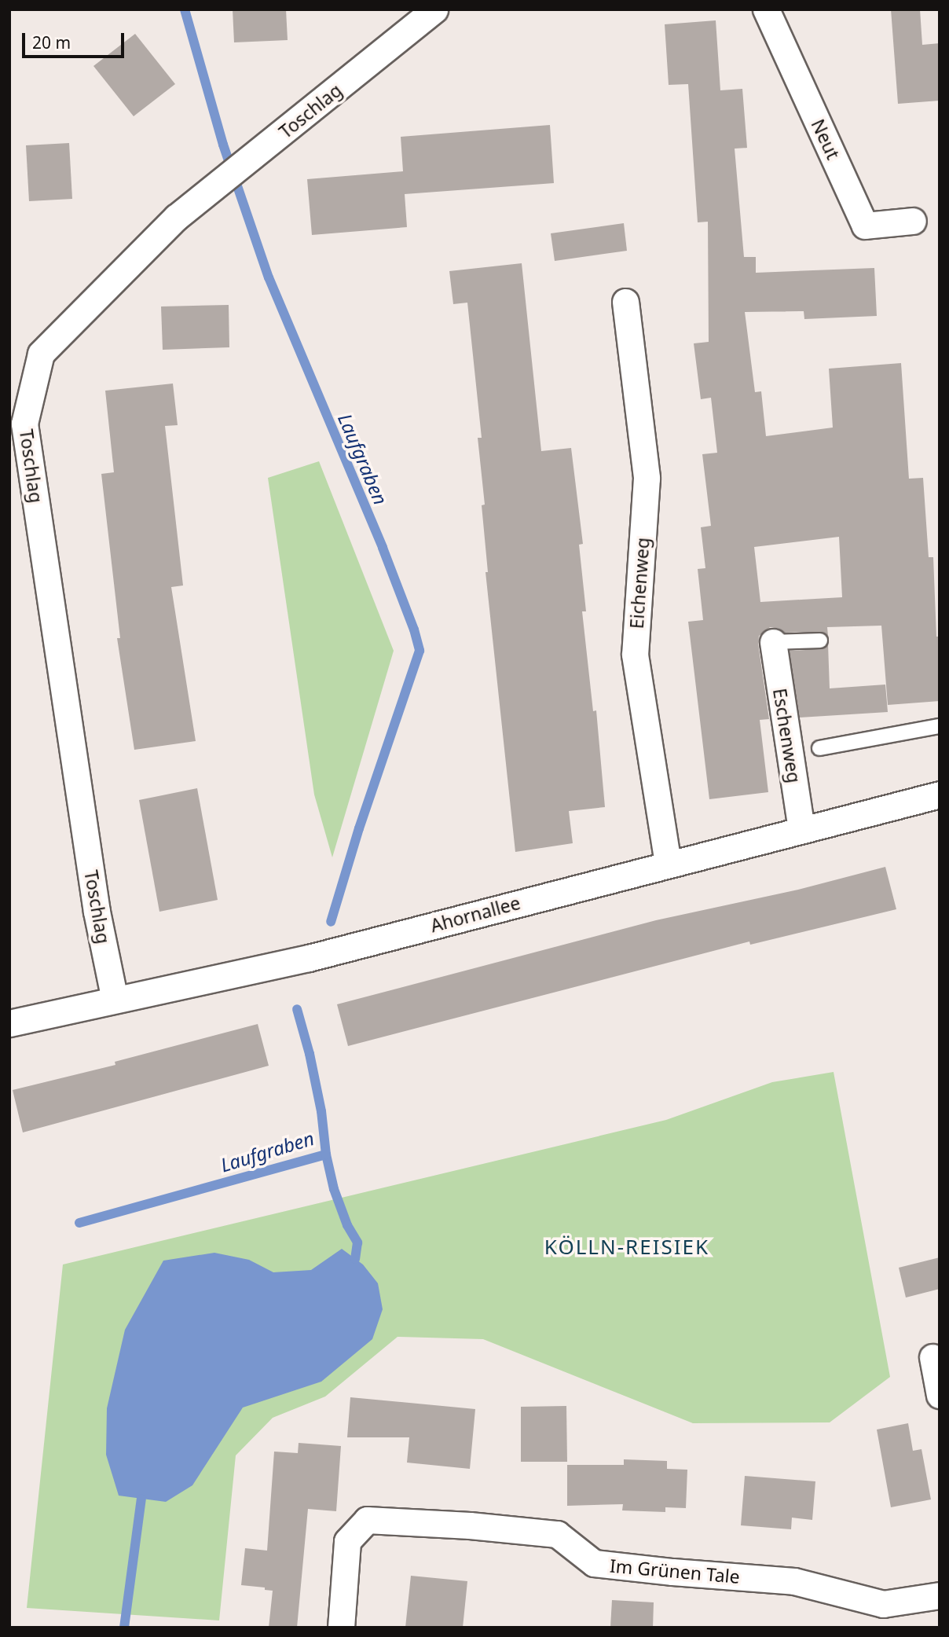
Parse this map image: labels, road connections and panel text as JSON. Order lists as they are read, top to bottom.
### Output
{
  "streets": {
    "street": [
      "Toschlag",
      "Neut",
      "Eichenweg",
      "Eschenweg",
      "Ahornallee",
      "Im Grünen Tale"
    ]
  },
  "crossings": [
    ["Toschlag", "Ahornallee"],
    ["Eichenweg", "Ahornallee"],
    ["Eschenweg", "Ahornallee"]
  ],
  "districts": ["KÖLLN-REISIEK"],
  "water": ["Laufgraben"],
  "scale_bar": "20 m"
}
